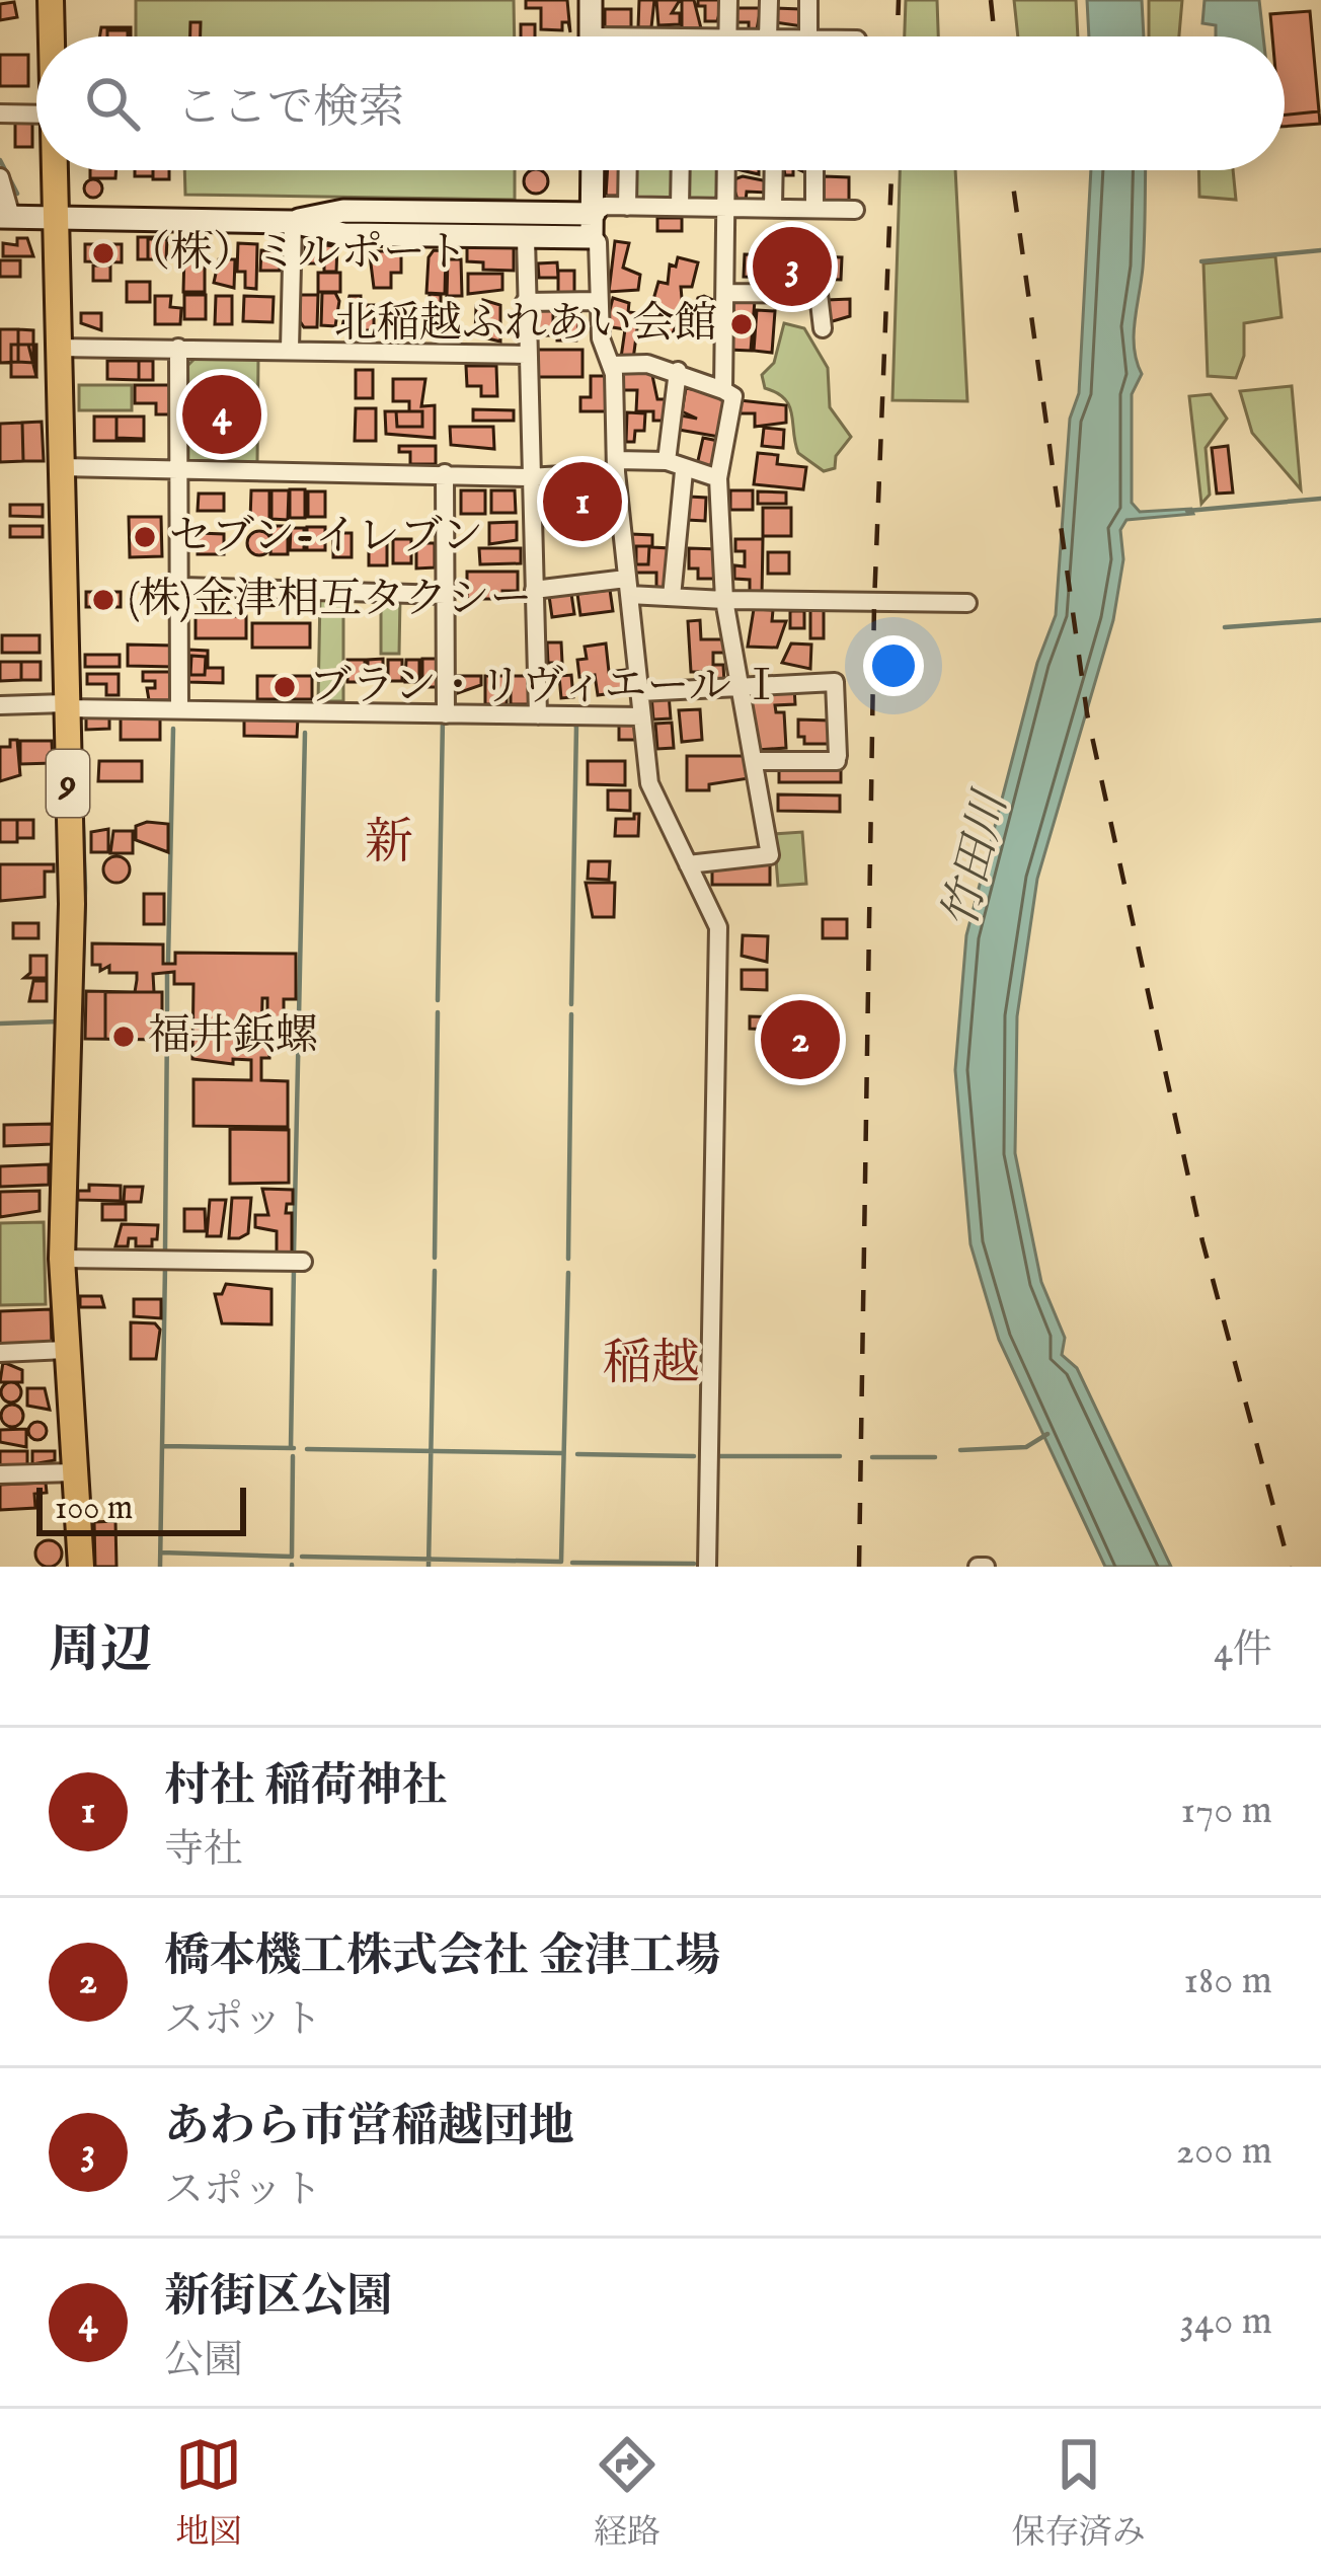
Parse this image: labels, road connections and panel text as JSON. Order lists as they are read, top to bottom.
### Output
{
  "streets": {
    "main road": ["9"]
  },
  "districts": ["新", "稲越"],
  "water": ["竹田川"],
  "places": [
    "（株）ミルポート",
    "北稲越ふれあい会館",
    "セブン-イレブン",
    "(株)金津相互タクシー",
    "ブラン・リヴィエール Ⅰ",
    "福井鋲螺"
  ],
  "scale_bar": "100 m",
  "page": {
    "search": "ここで検索",
    "pins": [
      "3",
      "4",
      "1",
      "2"
    ],
    "scale": "100 m",
    "heading": ["周辺", "4件"],
    "list": [
      {
        "mark": "1",
        "name": "村社 稲荷神社",
        "note": "寺社",
        "value": "170 m"
      },
      {
        "mark": "2",
        "name": "橋本機工株式会社 金津工場",
        "note": "スポット",
        "value": "180 m"
      },
      {
        "mark": "3",
        "name": "あわら市営稲越団地",
        "note": "スポット",
        "value": "200 m"
      },
      {
        "mark": "4",
        "name": "新街区公園",
        "note": "公園",
        "value": "340 m"
      }
    ],
    "nav": ["地図", "経路", "保存済み"]
  }
}
